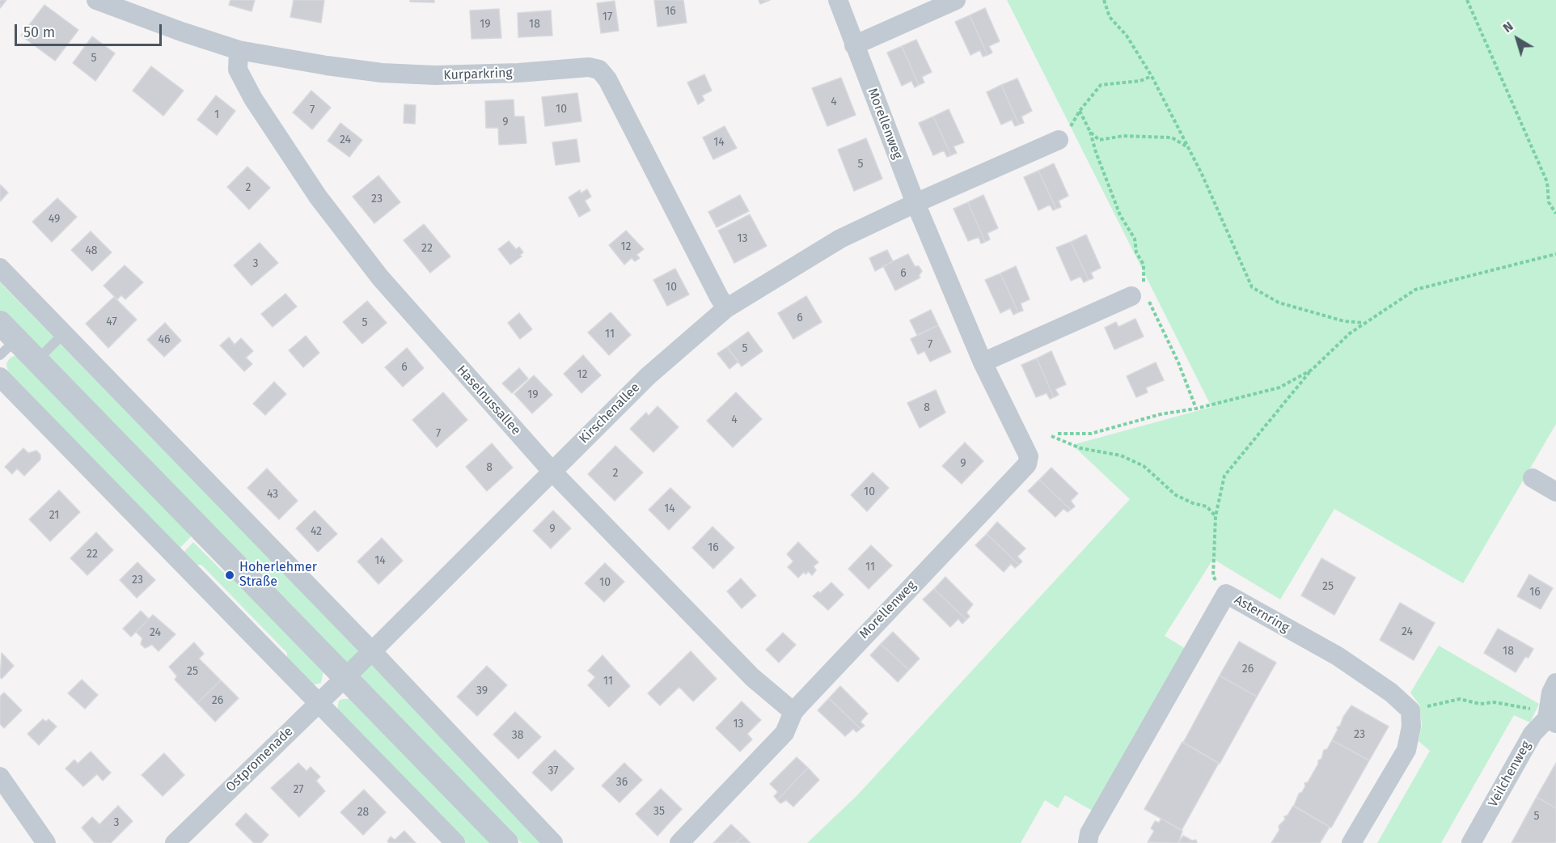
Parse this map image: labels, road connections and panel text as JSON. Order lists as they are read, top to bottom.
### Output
{
  "streets": {
    "street": [
      "Kurparkring",
      "Morellenweg",
      "Haselnussallee",
      "Kirschenallee",
      "Asternring",
      "Ostpromenade",
      "Veilchenweg"
    ]
  },
  "crossings": [
    ["Kurparkring", "Haselnussallee"],
    ["Kurparkring", "Kirschenallee"],
    ["Morellenweg", "Haselnussallee"],
    ["Morellenweg", "Kirschenallee"],
    ["Haselnussallee", "Kirschenallee"],
    ["Kirschenallee", "Ostpromenade"]
  ],
  "places": ["Hoherlehmer Straße"],
  "house_numbers": [
    "16",
    "17",
    "19",
    "18",
    "5",
    "4",
    "10",
    "7",
    "1",
    "9",
    "24",
    "14",
    "5",
    "2",
    "23",
    "49",
    "13",
    "12",
    "22",
    "48",
    "3",
    "6",
    "10",
    "6",
    "47",
    "5",
    "11",
    "46",
    "7",
    "5",
    "6",
    "12",
    "19",
    "8",
    "4",
    "7",
    "9",
    "8",
    "2",
    "10",
    "43",
    "14",
    "21",
    "9",
    "42",
    "16",
    "22",
    "14",
    "11",
    "23",
    "10",
    "25",
    "16",
    "24",
    "24",
    "18",
    "26",
    "25",
    "11",
    "39",
    "26",
    "13",
    "23",
    "38",
    "37",
    "36",
    "27",
    "35",
    "28",
    "5",
    "3"
  ],
  "scale_bar": "50 m",
  "north": "top left"
}
